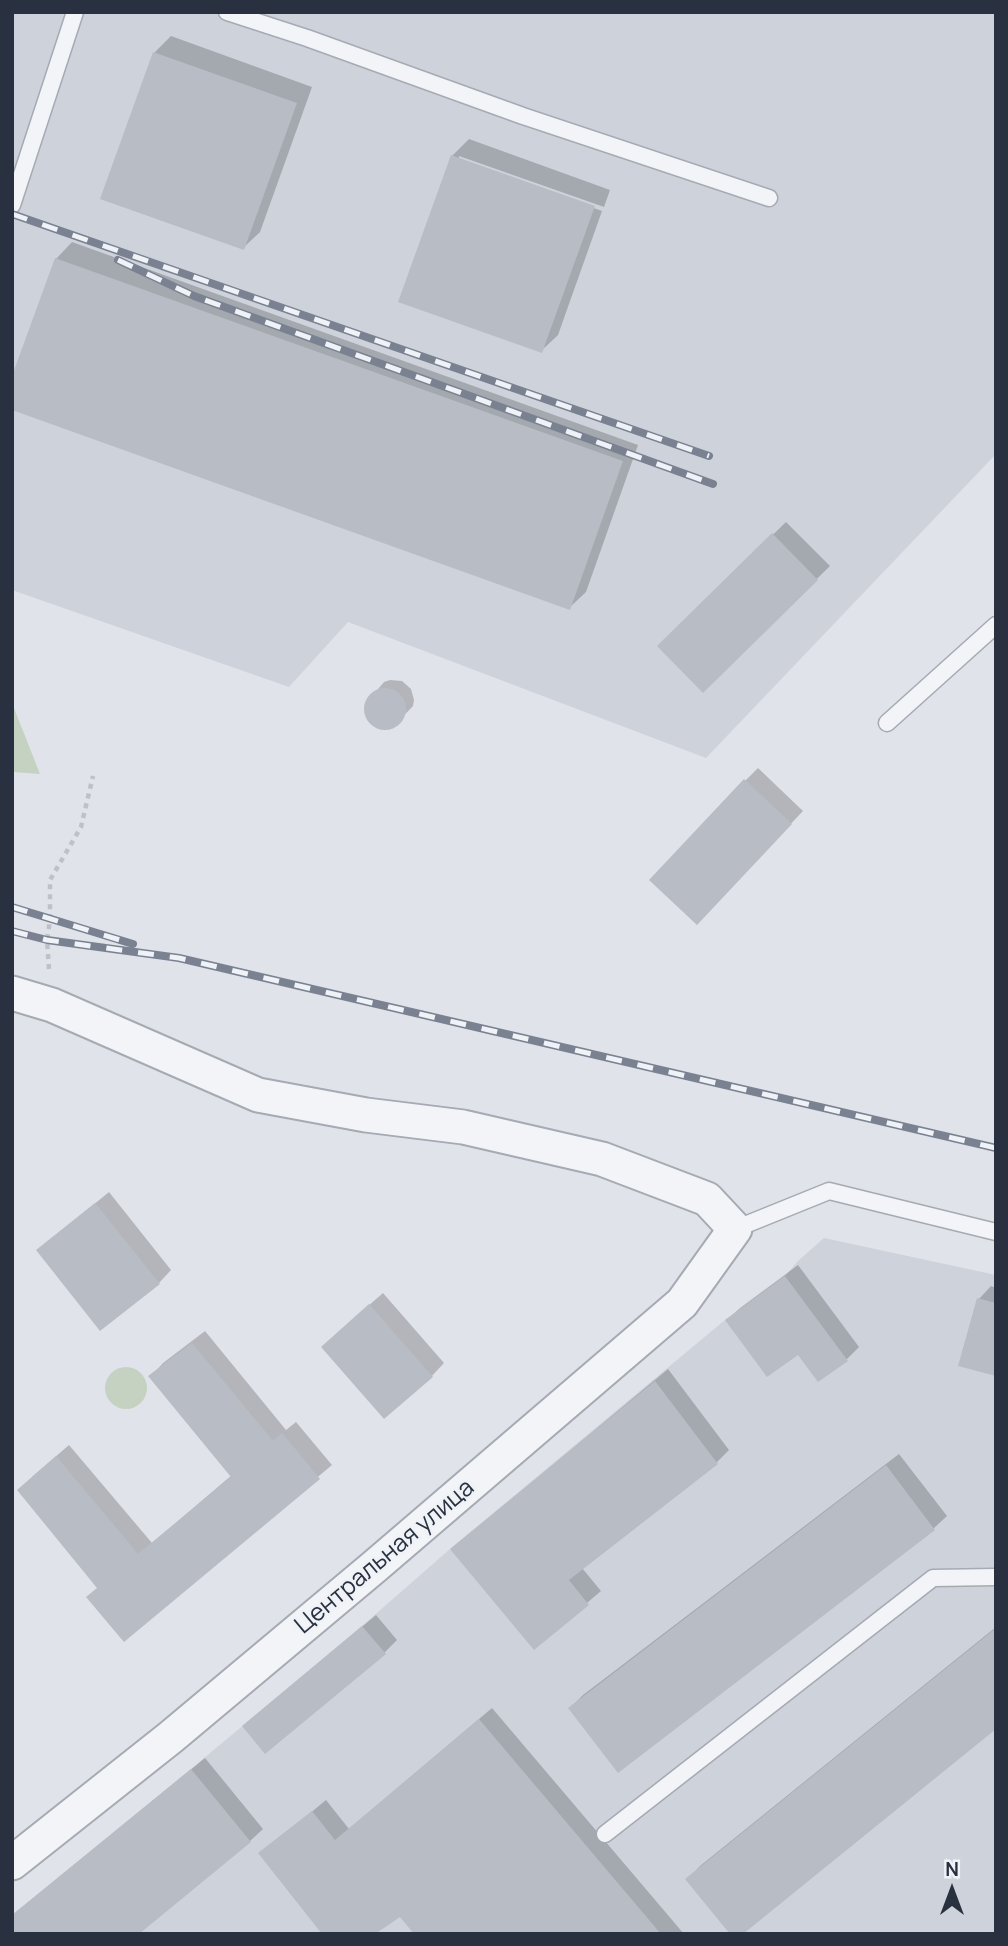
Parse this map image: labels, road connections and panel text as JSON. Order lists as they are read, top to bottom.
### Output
{
  "streets": {
    "street": ["Центральная улица"]
  },
  "north": "top"
}
